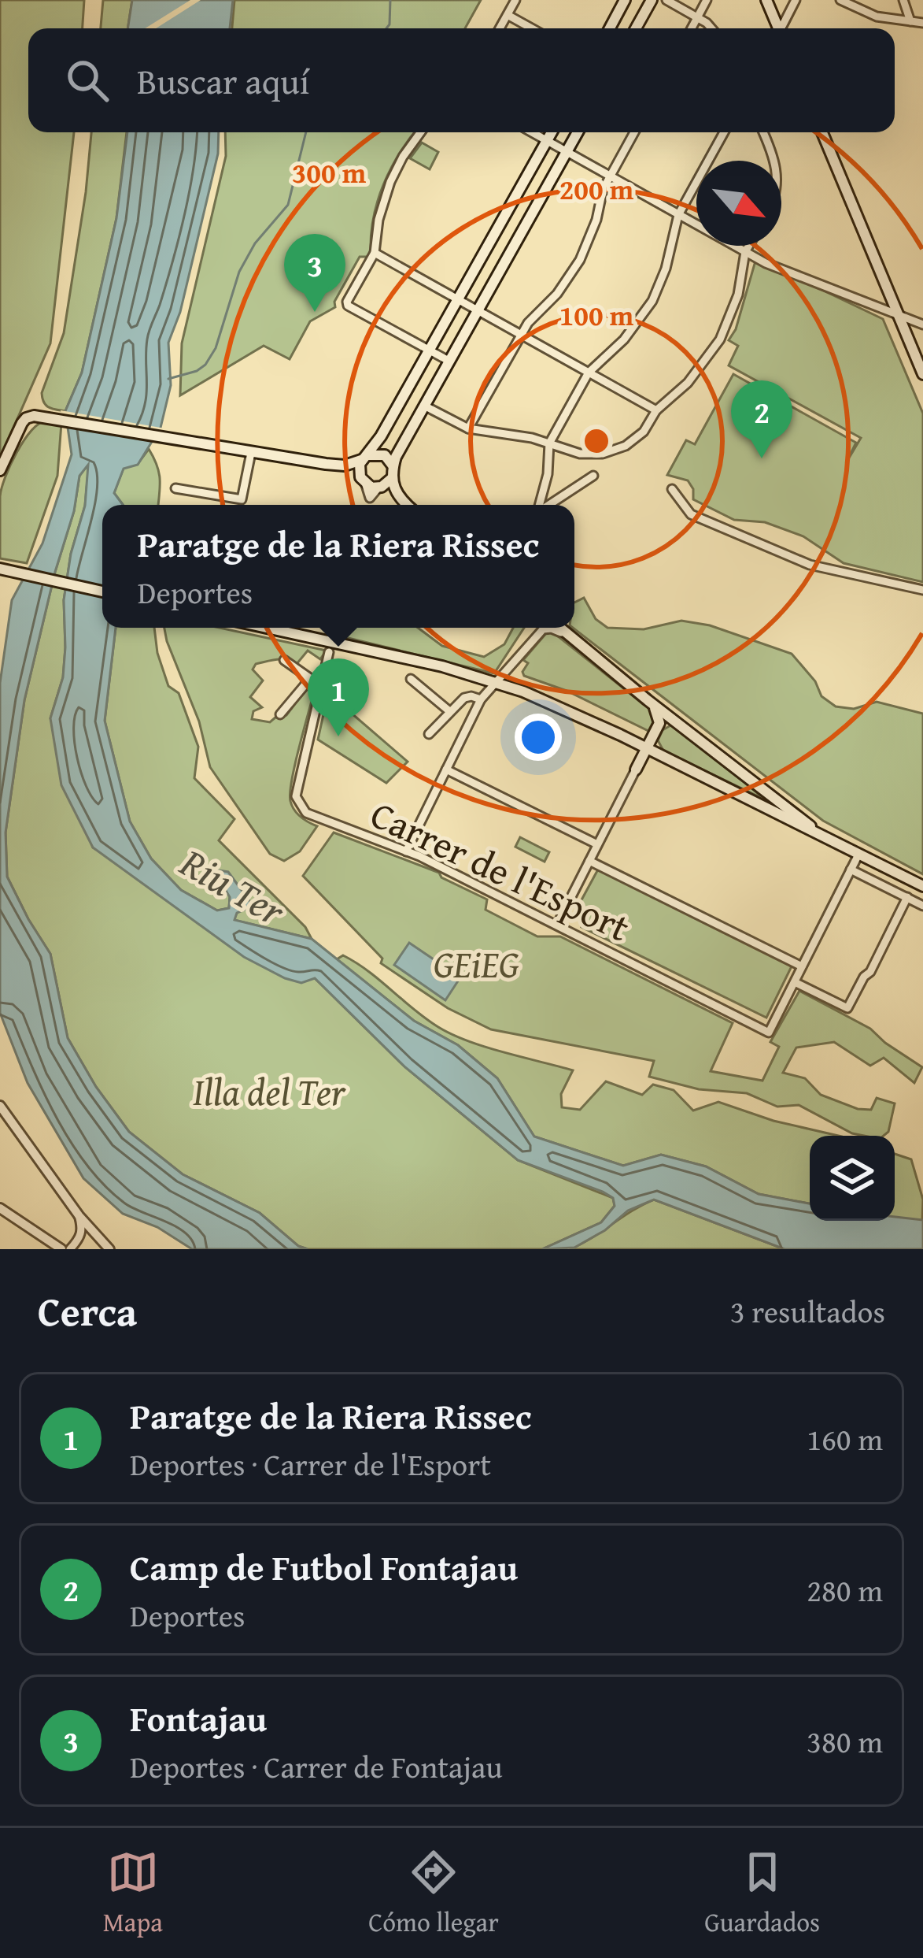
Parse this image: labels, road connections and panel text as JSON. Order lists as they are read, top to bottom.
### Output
{
  "streets": {
    "street": ["Carrer de l'Esport"]
  },
  "water": ["Riu Ter"],
  "parks": ["GEiEG", "Illa del Ter"],
  "north": "bottom right",
  "page": {
    "search": "Buscar aquí",
    "pins": ["3", "2", "1"],
    "popup": ["Paratge de la Riera Rissec", "Deportes"],
    "heading": ["Cerca", "3 resultados"],
    "list": [
      {
        "mark": "1",
        "name": "Paratge de la Riera Rissec",
        "note": "Deportes · Carrer de l'Esport",
        "value": "160 m"
      },
      {
        "mark": "2",
        "name": "Camp de Futbol Fontajau",
        "note": "Deportes",
        "value": "280 m"
      },
      {
        "mark": "3",
        "name": "Fontajau",
        "note": "Deportes · Carrer de Fontajau",
        "value": "380 m"
      }
    ],
    "nav": ["Mapa", "Cómo llegar", "Guardados"]
  },
  "rings": ["300 m", "200 m", "100 m"]
}
